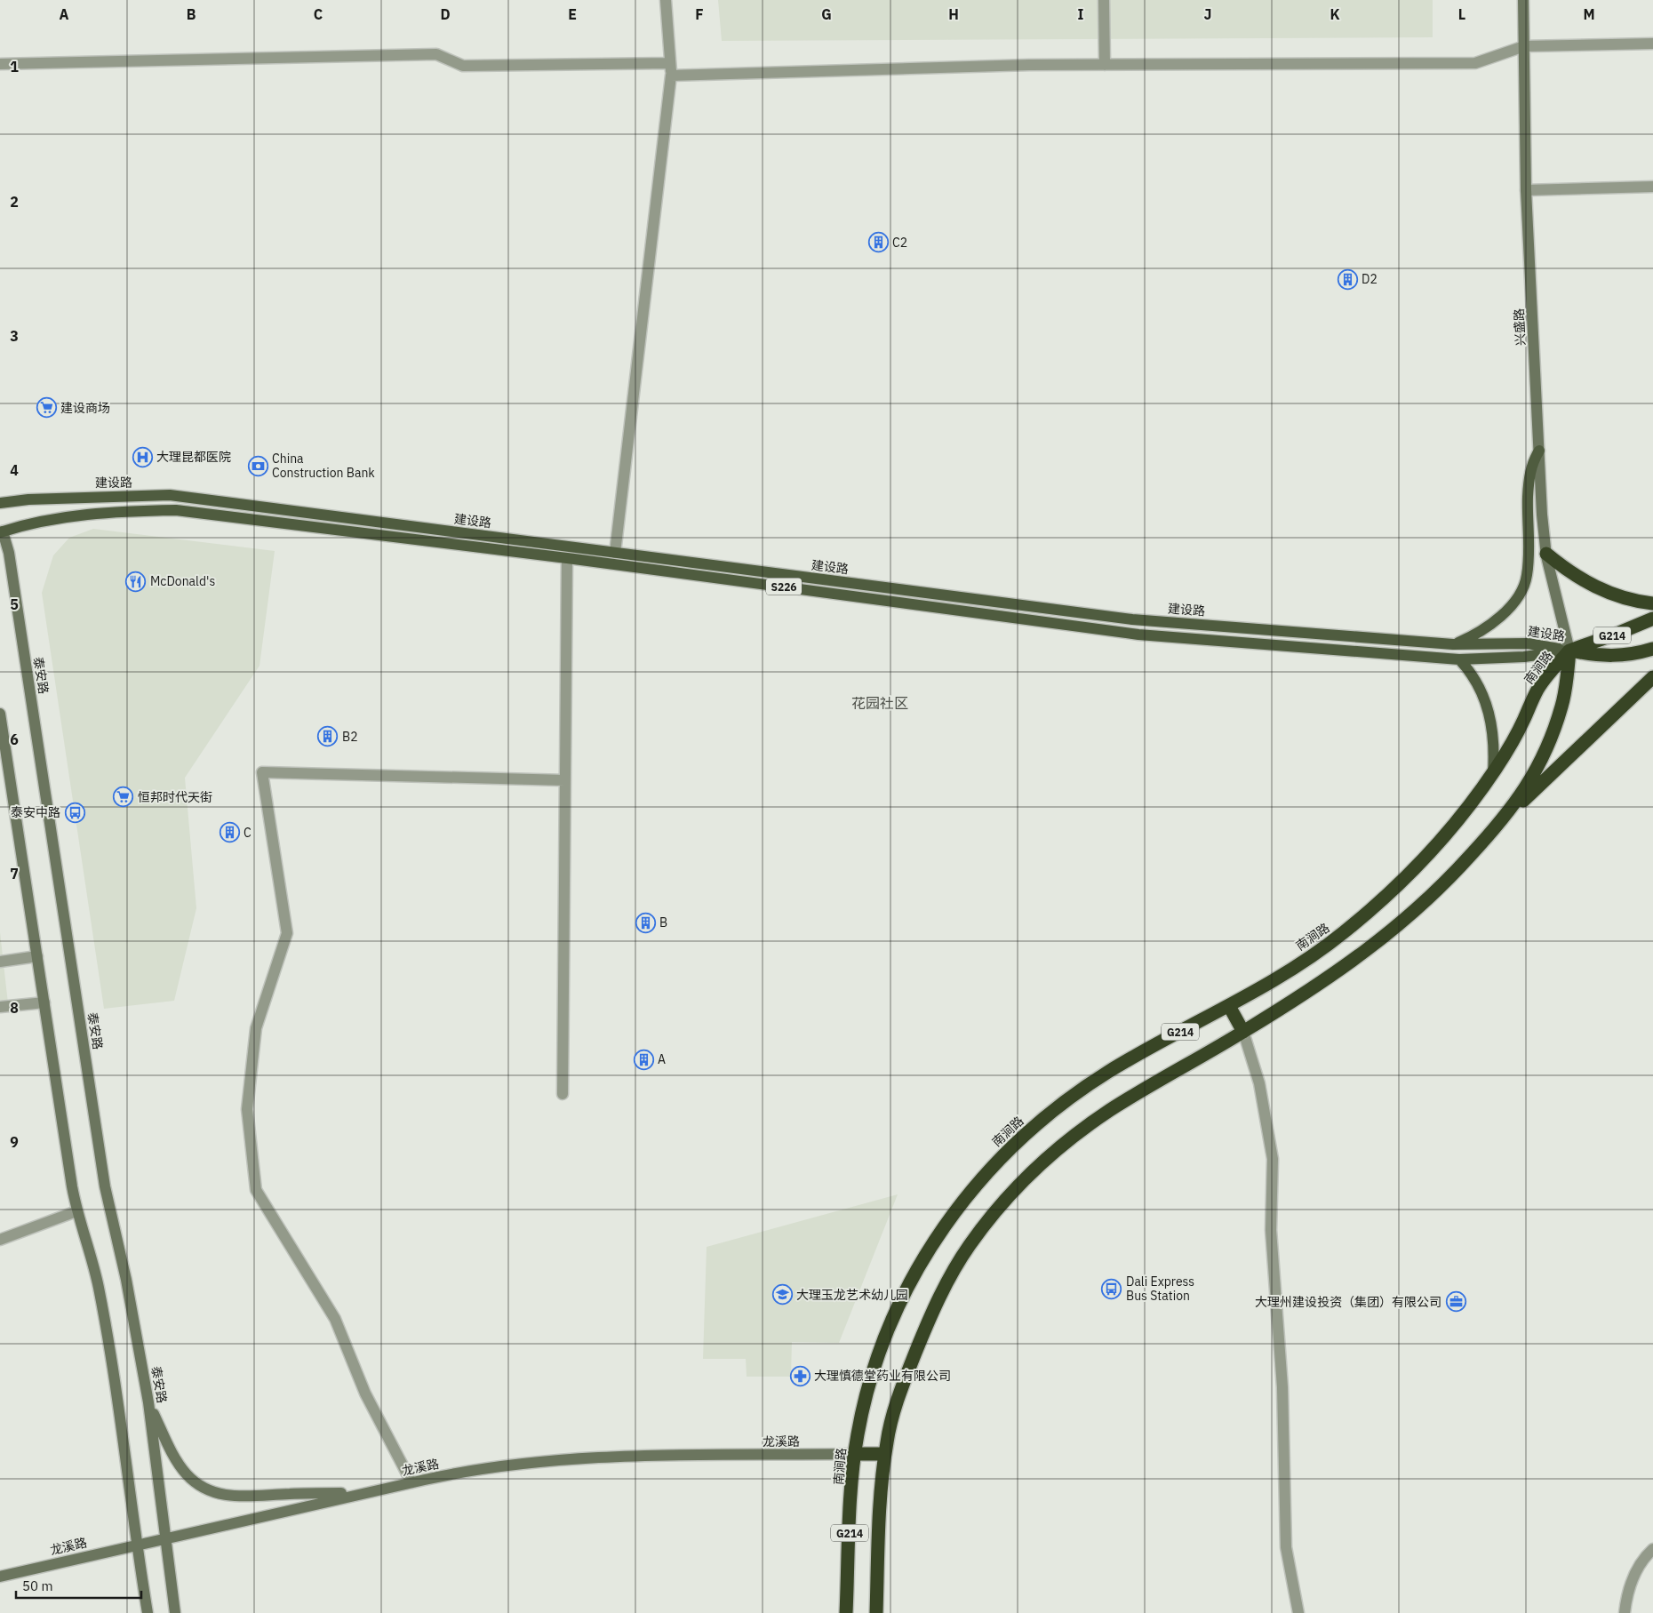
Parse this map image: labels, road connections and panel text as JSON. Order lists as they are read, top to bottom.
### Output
{
  "streets": {
    "highway": ["G214", "南涧路"],
    "main road": [
      "兴盛路",
      "建设路",
      "S226",
      "泰安路",
      "龙溪路"
    ]
  },
  "crossings": [
    ["兴盛路", "建设路"],
    ["兴盛路", "G214"],
    ["兴盛路", "南涧路"],
    ["建设路", "G214"],
    ["建设路", "南涧路"],
    ["建设路", "泰安路"],
    ["G214", "南涧路"],
    ["南涧路", "龙溪路"],
    ["泰安路", "龙溪路"]
  ],
  "districts": ["花园社区"],
  "places": {
    "building": [
      "C2",
      "D2",
      "B2",
      "C",
      "B",
      "A"
    ],
    "supermarket": ["建设商场", "恒邦时代天街"],
    "hospital": ["大理昆都医院"],
    "bank": ["China Construction Bank"],
    "restaurant": ["McDonald's"],
    "bus stop": ["泰安中路", "Dali Express Bus Station"],
    "school or university": ["大理玉龙艺术幼儿园"],
    "office": ["大理州建设投资（集团）有限公司"],
    "pharmacy": ["大理慎德堂药业有限公司"]
  },
  "scale_bar": "50 m",
  "grid": {
    "columns": [
      "A",
      "B",
      "C",
      "D",
      "E",
      "F",
      "G",
      "H",
      "I",
      "J",
      "K",
      "L",
      "M"
    ],
    "rows": [
      "1",
      "2",
      "3",
      "4",
      "5",
      "6",
      "7",
      "8",
      "9"
    ]
  }
}
